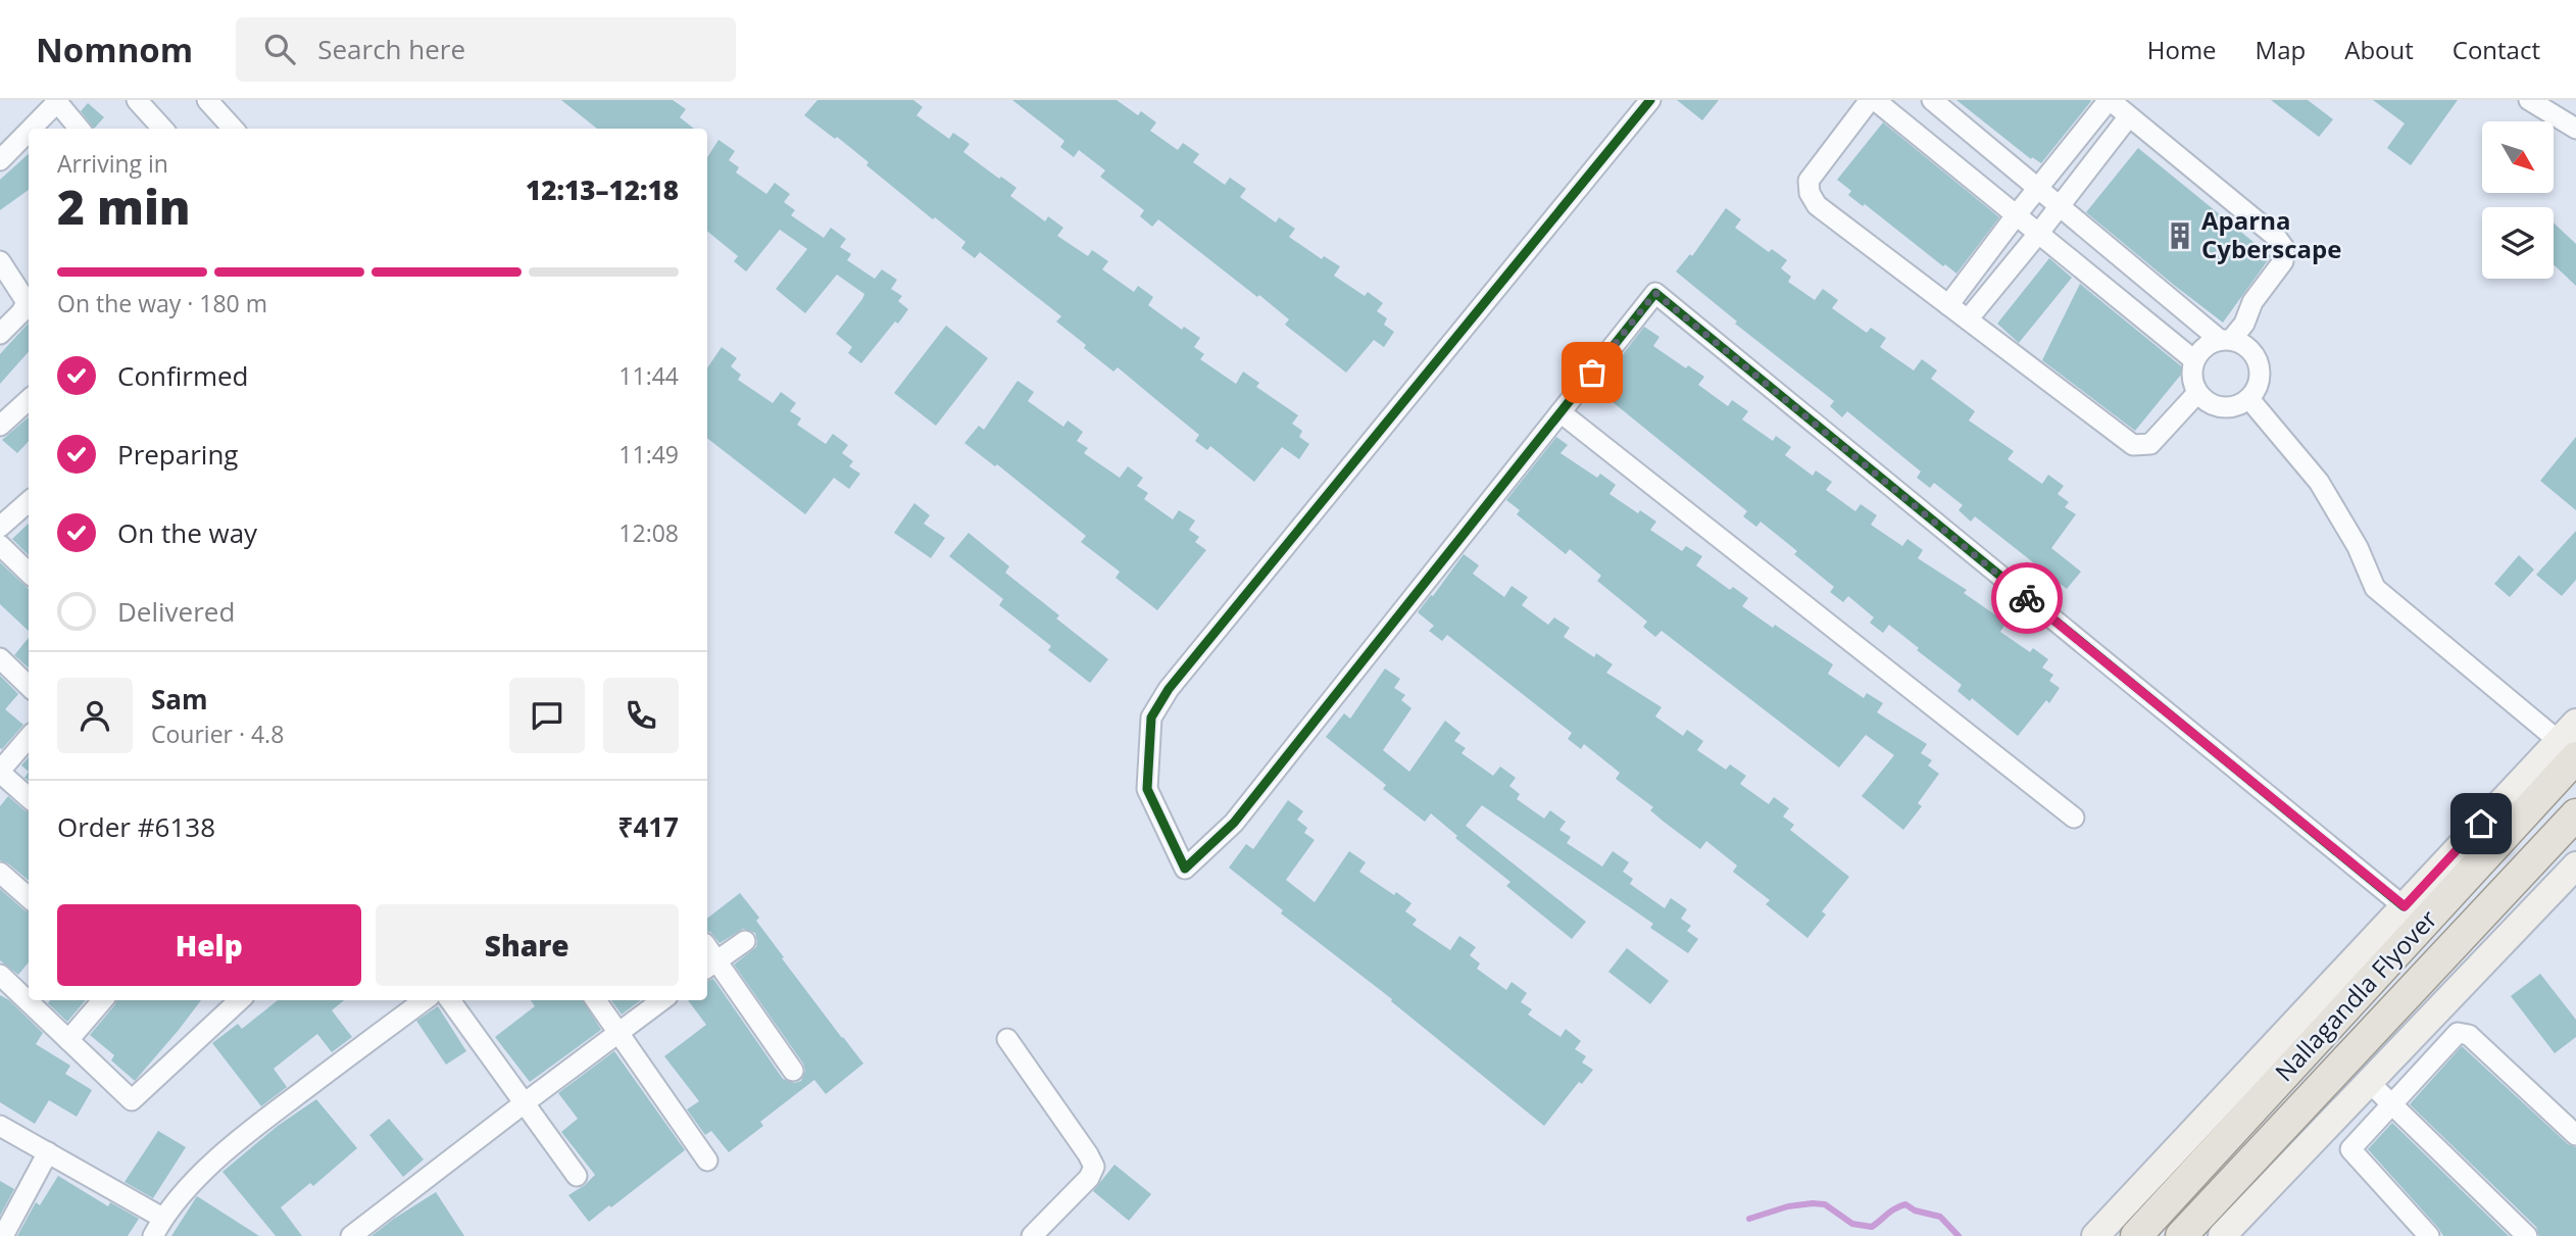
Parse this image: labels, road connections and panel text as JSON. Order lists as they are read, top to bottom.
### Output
{
  "streets": {
    "main road": ["Nallagandla Flyover"]
  },
  "places": {
    "building": ["Aparna Cyberscape"]
  },
  "north": "bottom right",
  "page": {
    "header": "Nomnom",
    "search": "Search here",
    "nav": [
      "Home",
      "Map",
      "About",
      "Contact"
    ],
    "heading": ["2 min", "Arriving in", "12:13–12:18"],
    "panel": [
      "Sam",
      "Courier · 4.8",
      "Order #6138",
      "₹417"
    ],
    "bar": "On the way · 180 m",
    "list": [
      ["Confirmed", "11:44"],
      ["Preparing", "11:49"],
      ["On the way", "12:08"],
      "Delivered"
    ],
    "buttons": ["Help", "Share"]
  }
}
